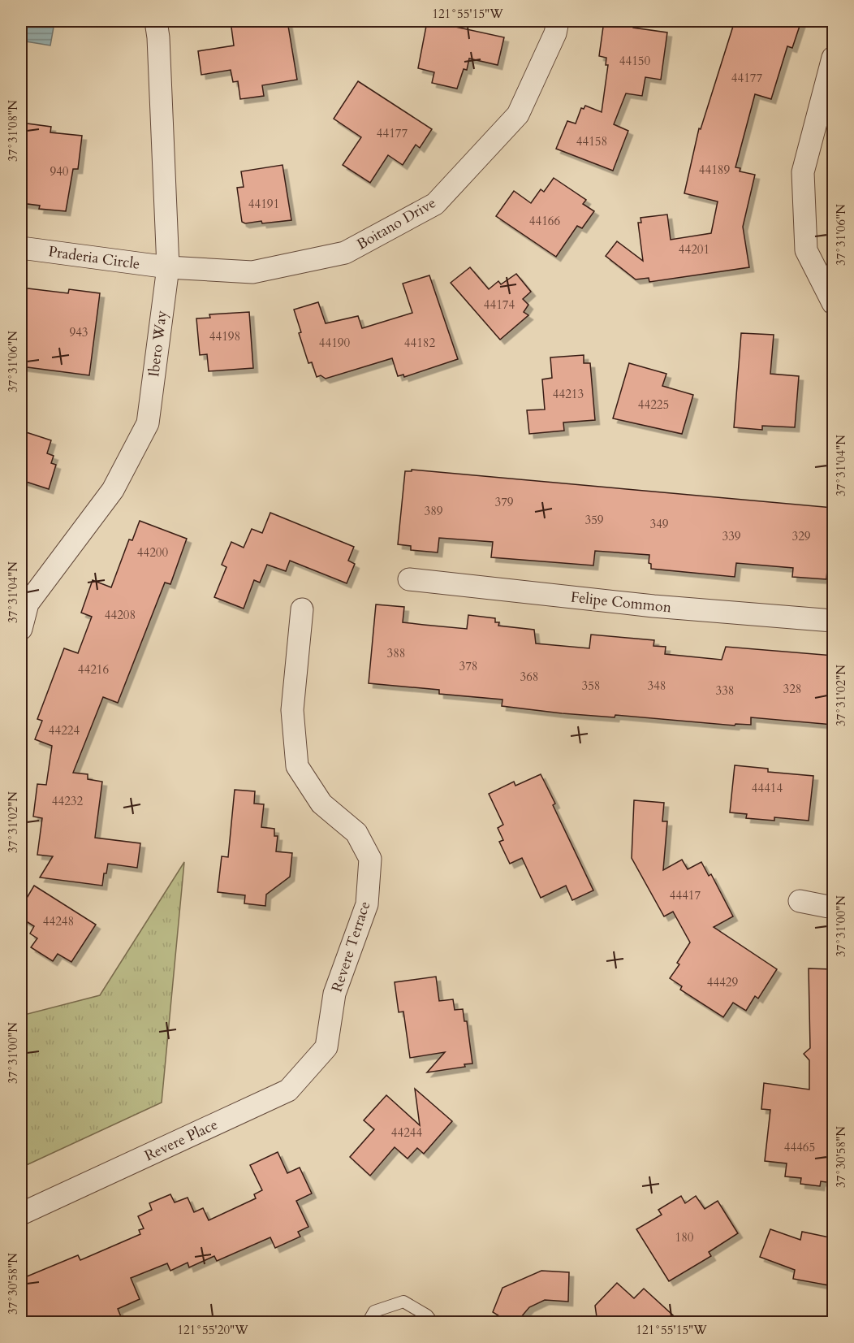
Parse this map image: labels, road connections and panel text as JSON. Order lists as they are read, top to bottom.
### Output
{
  "streets": {
    "street": [
      "Boitano Drive",
      "Praderia Circle",
      "Ibero Way",
      "Felipe Common",
      "Revere Terrace",
      "Revere Place"
    ]
  },
  "crossings": [
    ["Boitano Drive", "Praderia Circle"],
    ["Boitano Drive", "Ibero Way"],
    ["Praderia Circle", "Ibero Way"],
    ["Revere Terrace", "Revere Place"]
  ],
  "house_numbers": [
    "44150",
    "44177",
    "44177",
    "44158",
    "44189",
    "940",
    "44191",
    "44166",
    "44201",
    "44174",
    "943",
    "44198",
    "44190",
    "44182",
    "44213",
    "44225",
    "379",
    "389",
    "359",
    "349",
    "339",
    "329",
    "44200",
    "44208",
    "388",
    "378",
    "44216",
    "368",
    "358",
    "348",
    "328",
    "338",
    "44224",
    "44414",
    "44232",
    "44417",
    "44248",
    "44429",
    "44244",
    "44465",
    "180"
  ],
  "coordinates": [
    "121°55'15\"W",
    "37°31'08\"N",
    "37°31'06\"N",
    "37°31'04\"N",
    "37°31'02\"N",
    "37°31'00\"N",
    "37°30'58\"N",
    "121°55'20\"W"
  ]
}
